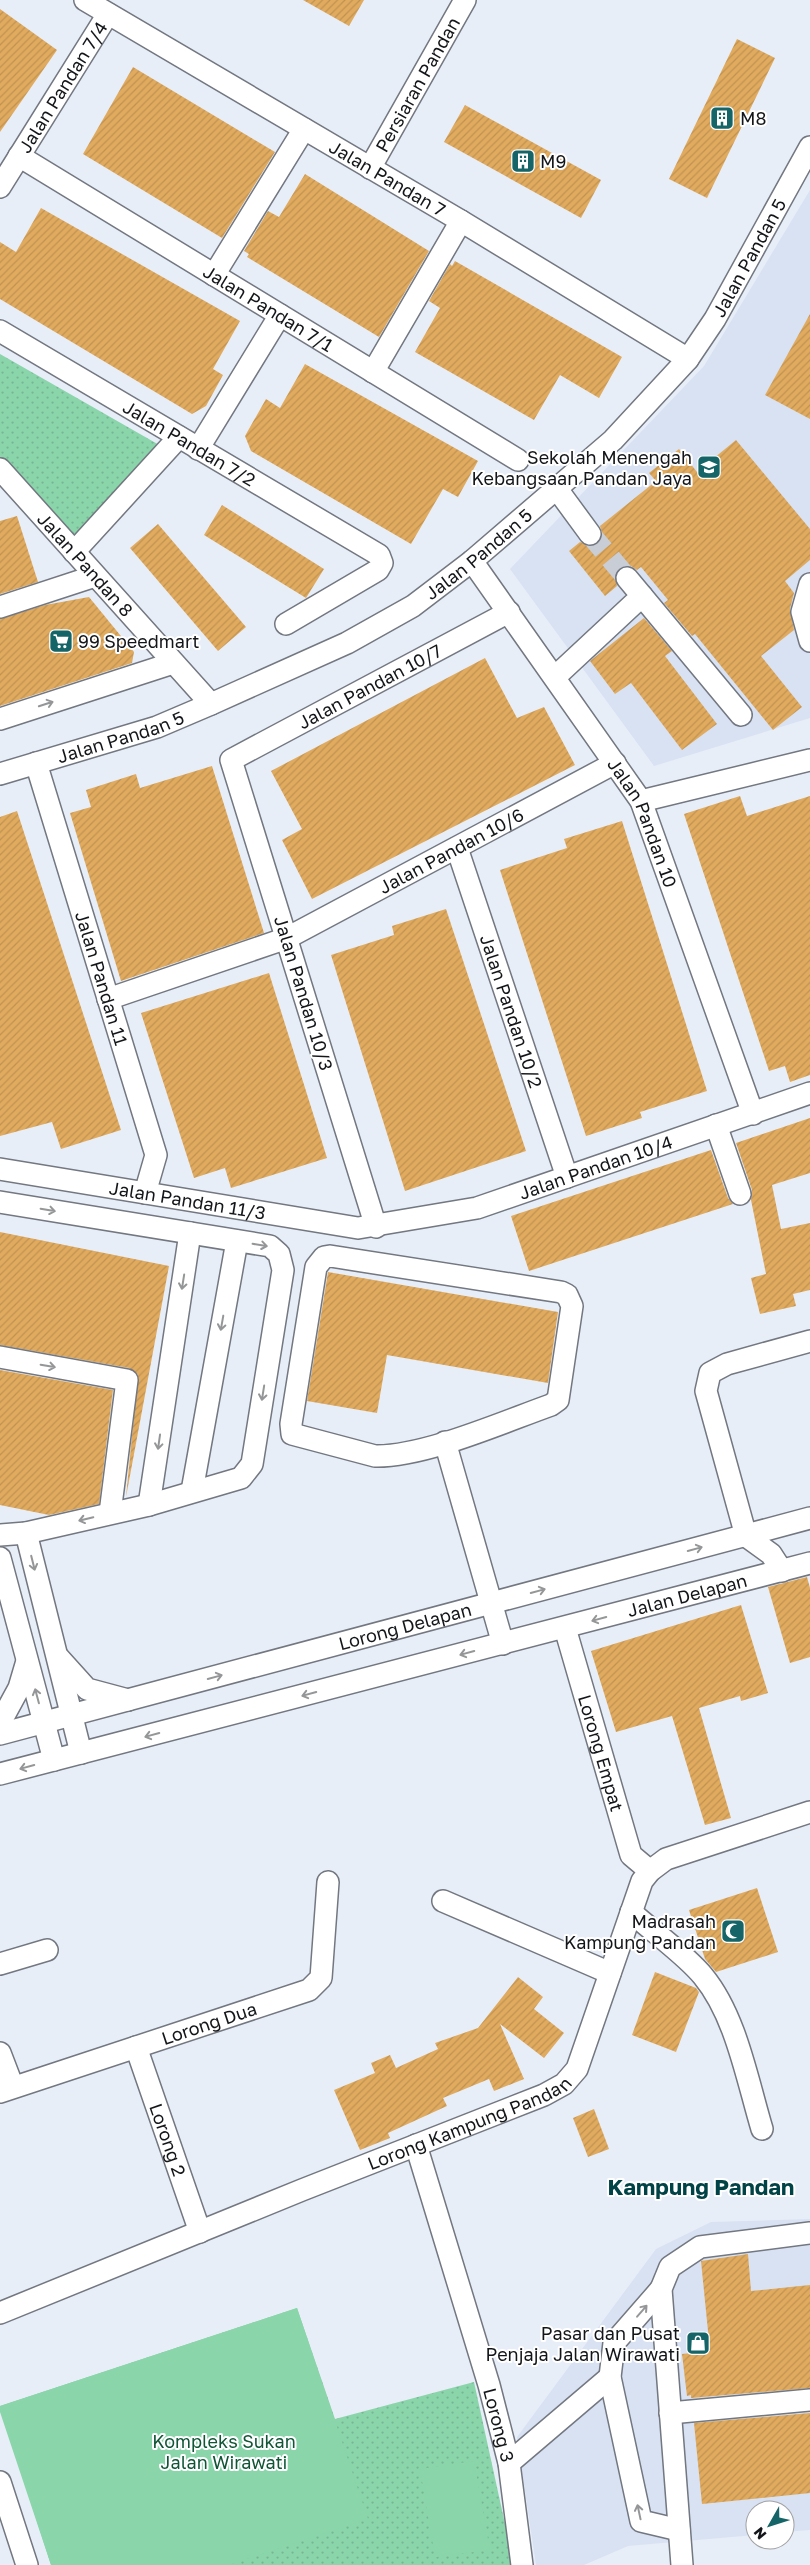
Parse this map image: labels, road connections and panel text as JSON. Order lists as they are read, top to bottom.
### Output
{
  "streets": {
    "street": [
      "Persiaran Pandan",
      "Jalan Pandan 7/4",
      "Jalan Pandan 7",
      "Jalan Pandan 5",
      "Jalan Pandan 7/1",
      "Jalan Pandan 7/2",
      "Jalan Pandan 8",
      "Jalan Pandan 10/7",
      "Jalan Pandan 10",
      "Jalan Pandan 10/6",
      "Jalan Pandan 11",
      "Jalan Pandan 10/3",
      "Jalan Pandan 10/2",
      "Jalan Pandan 10/4",
      "Jalan Pandan 11/3",
      "Jalan Delapan",
      "Lorong Delapan",
      "Lorong Empat",
      "Lorong Dua",
      "Lorong Kampung Pandan",
      "Lorong 2",
      "Lorong 3"
    ]
  },
  "crossings": [
    ["Persiaran Pandan", "Jalan Pandan 7"],
    ["Jalan Pandan 7/4", "Jalan Pandan 7"],
    ["Jalan Pandan 7/4", "Jalan Pandan 7/1"],
    ["Jalan Pandan 7", "Jalan Pandan 5"],
    ["Jalan Pandan 5", "Jalan Pandan 8"],
    ["Jalan Pandan 5", "Jalan Pandan 10"],
    ["Jalan Pandan 5", "Jalan Pandan 11"],
    ["Jalan Pandan 10/7", "Jalan Pandan 10"],
    ["Jalan Pandan 10/7", "Jalan Pandan 10/3"],
    ["Jalan Pandan 10", "Jalan Pandan 10/6"],
    ["Jalan Pandan 10", "Jalan Pandan 10/4"],
    ["Jalan Pandan 10/6", "Jalan Pandan 11"],
    ["Jalan Pandan 10/6", "Jalan Pandan 10/3"],
    ["Jalan Pandan 10/6", "Jalan Pandan 10/2"],
    ["Jalan Pandan 11", "Jalan Pandan 11/3"],
    ["Jalan Pandan 10/3", "Jalan Pandan 10/4"],
    ["Jalan Pandan 10/3", "Jalan Pandan 11/3"],
    ["Jalan Pandan 10/2", "Jalan Pandan 10/4"],
    ["Jalan Pandan 10/4", "Jalan Pandan 11/3"],
    ["Jalan Delapan", "Lorong Empat"],
    ["Lorong Empat", "Lorong Kampung Pandan"],
    ["Lorong Dua", "Lorong 2"],
    ["Lorong Kampung Pandan", "Lorong 2"],
    ["Lorong Kampung Pandan", "Lorong 3"]
  ],
  "one_way": ["Jalan Delapan"],
  "districts": ["Kampung Pandan"],
  "parks": ["Kompleks Sukan Jalan Wirawati"],
  "places": {
    "building": ["M8", "M9"],
    "school or university": ["Sekolah Menengah Kebangsaan Pandan Jaya"],
    "supermarket": ["99 Speedmart"],
    "mosque": ["Madrasah Kampung Pandan"],
    "shop": ["Pasar dan Pusat Penjaja Jalan Wirawati"]
  },
  "north": "bottom left"
}
